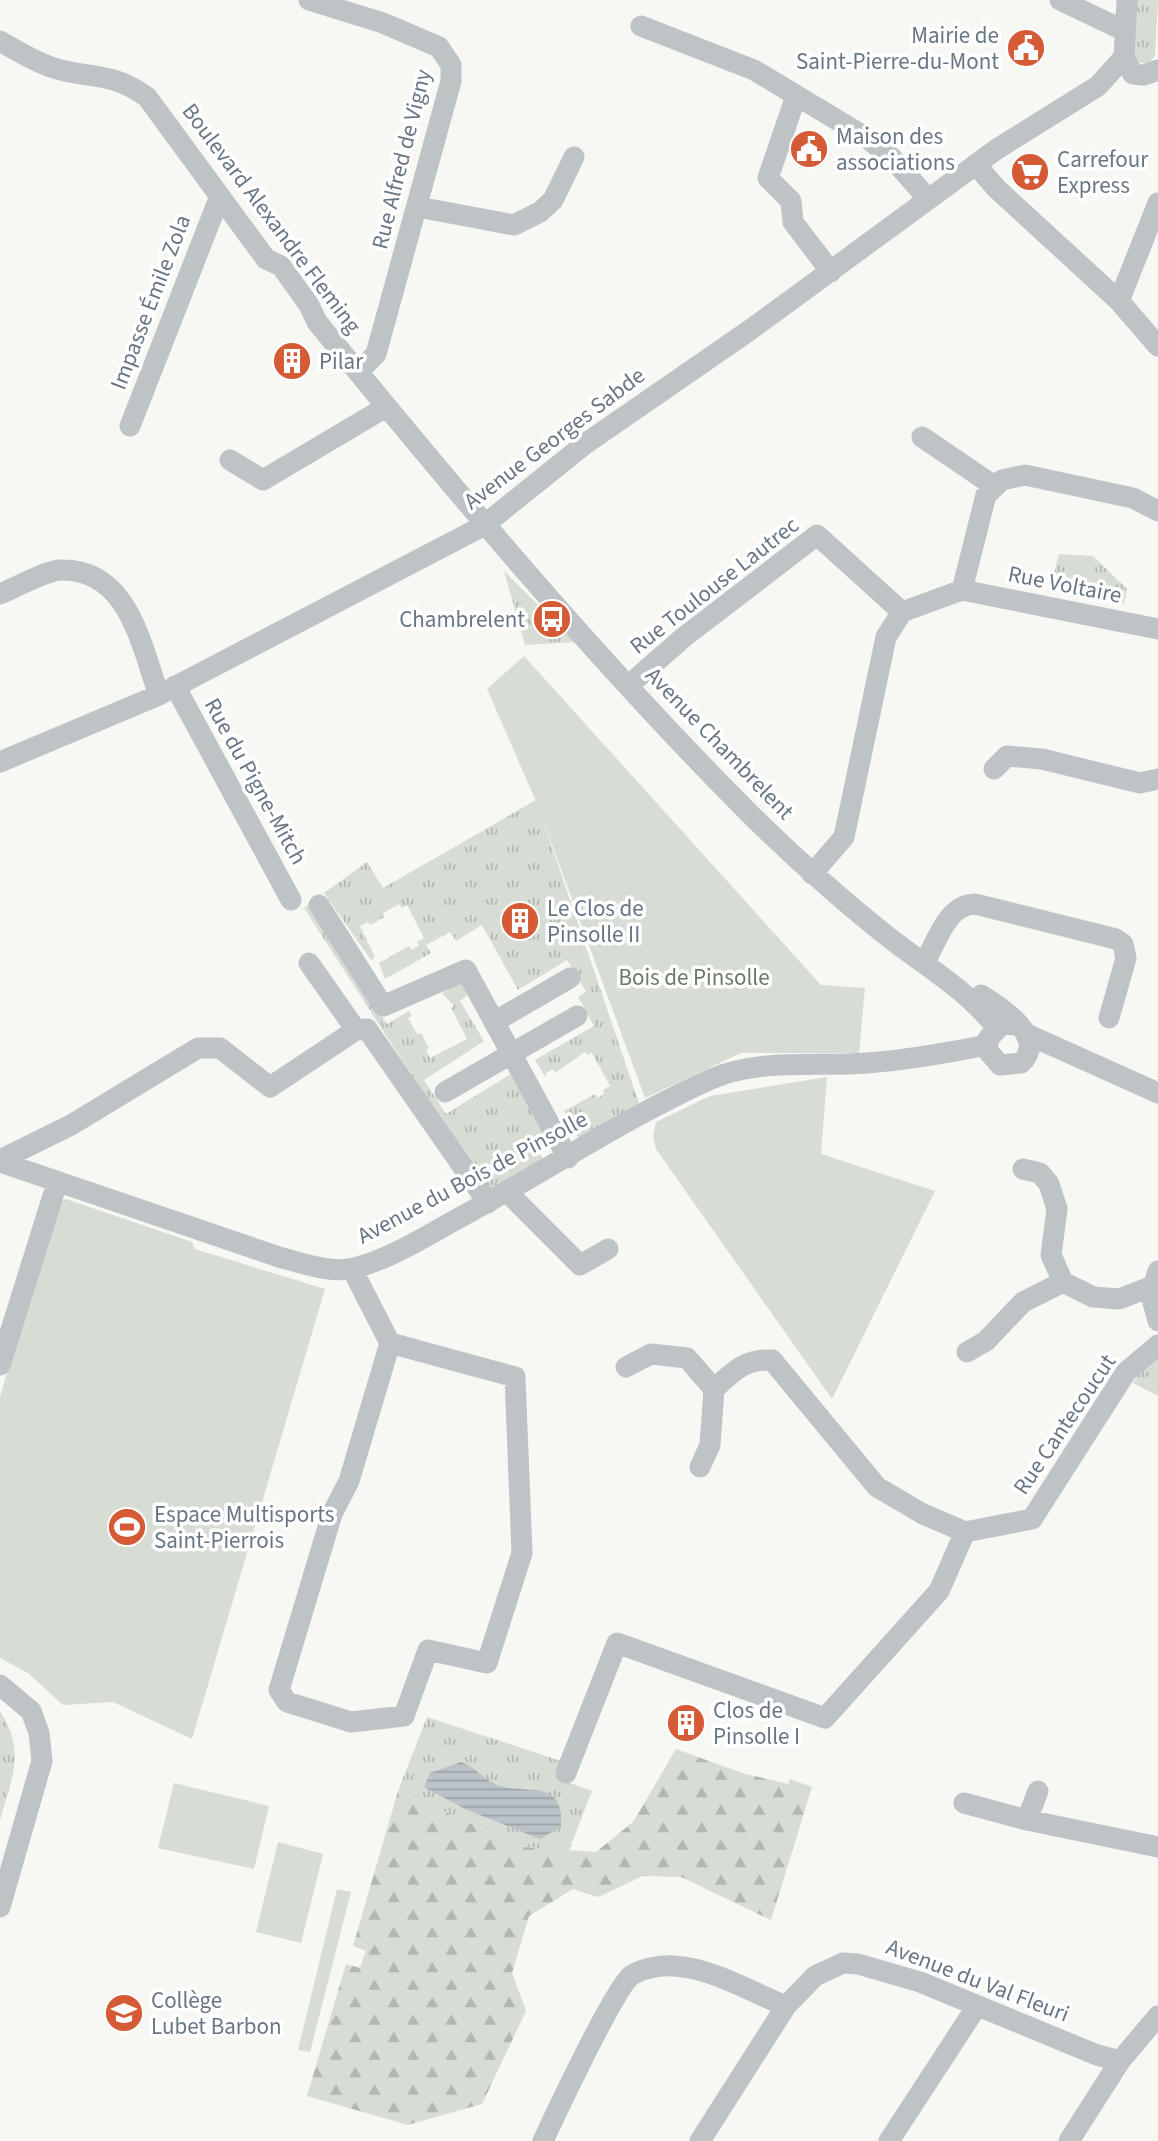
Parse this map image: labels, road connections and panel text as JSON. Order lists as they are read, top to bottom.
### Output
{
  "streets": {
    "street": [
      "Rue Alfred de Vigny",
      "Boulevard Alexandre Fleming",
      "Impasse Émile Zola",
      "Avenue Georges Sabde",
      "Rue Voltaire",
      "Rue Toulouse Lautrec",
      "Avenue Chambrelent",
      "Rue du Pigne-Mitch",
      "Avenue du Bois de Pinsolle",
      "Rue Cantecoucut",
      "Avenue du Val Fleuri"
    ]
  },
  "crossings": [
    ["Rue Alfred de Vigny", "Boulevard Alexandre Fleming"],
    ["Boulevard Alexandre Fleming", "Impasse Émile Zola"],
    ["Boulevard Alexandre Fleming", "Avenue Georges Sabde"],
    ["Boulevard Alexandre Fleming", "Avenue Chambrelent"],
    ["Avenue Georges Sabde", "Avenue Chambrelent"],
    ["Avenue Georges Sabde", "Rue du Pigne-Mitch"],
    ["Rue Toulouse Lautrec", "Avenue Chambrelent"],
    ["Avenue Chambrelent", "Avenue du Bois de Pinsolle"]
  ],
  "parks": ["Bois de Pinsolle"],
  "places": {
    "public building": ["Mairie de Saint-Pierre-du-Mont", "Maison des associations"],
    "supermarket": ["Carrefour Express"],
    "building": ["Pilar", "Le Clos de Pinsolle II", "Clos de Pinsolle I"],
    "bus stop": ["Chambrelent"],
    "sports": ["Espace Multisports Saint-Pierrois"],
    "school or university": ["Collège Lubet Barbon"]
  }
}
